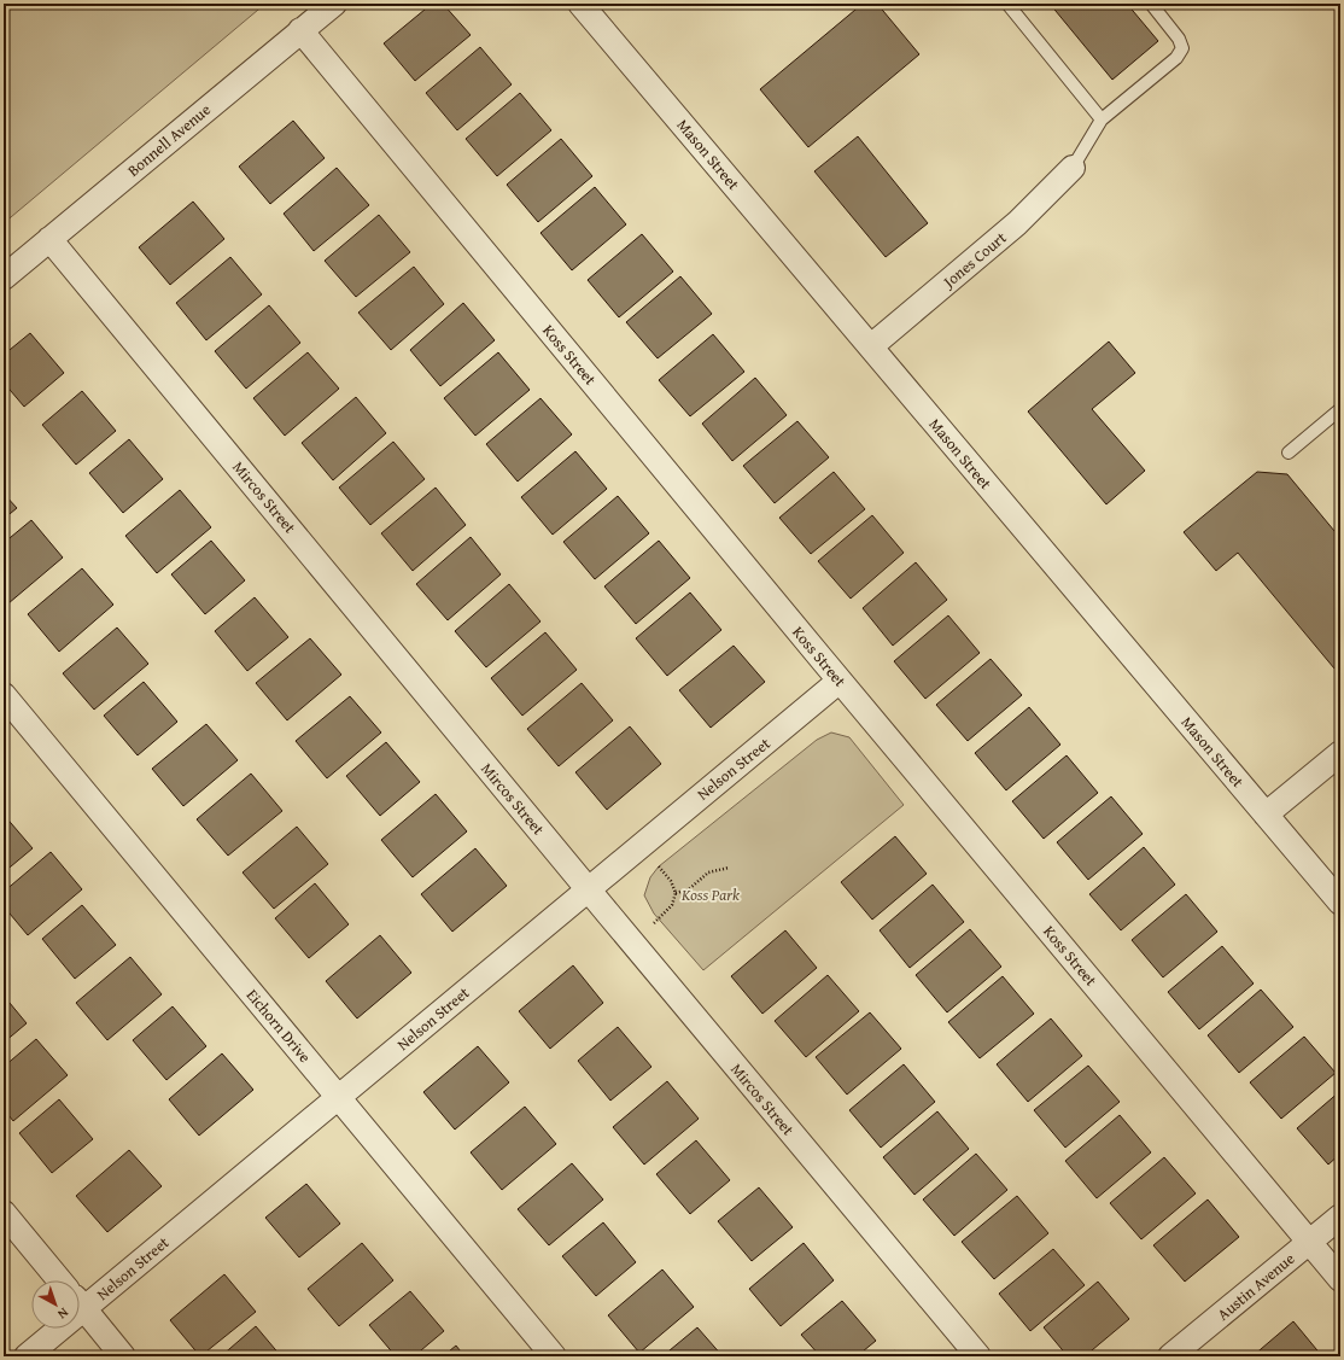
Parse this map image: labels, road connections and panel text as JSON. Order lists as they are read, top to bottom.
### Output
{
  "streets": {
    "street": [
      "Bonnell Avenue",
      "Mason Street",
      "Jones Court",
      "Koss Street",
      "Mircos Street",
      "Nelson Street",
      "Eichorn Drive",
      "Austin Avenue"
    ]
  },
  "crossings": [
    ["Bonnell Avenue", "Koss Street"],
    ["Bonnell Avenue", "Mircos Street"],
    ["Mason Street", "Jones Court"],
    ["Koss Street", "Nelson Street"],
    ["Koss Street", "Austin Avenue"],
    ["Mircos Street", "Nelson Street"],
    ["Nelson Street", "Eichorn Drive"]
  ],
  "parks": ["Koss Park"],
  "north": "bottom right"
}
